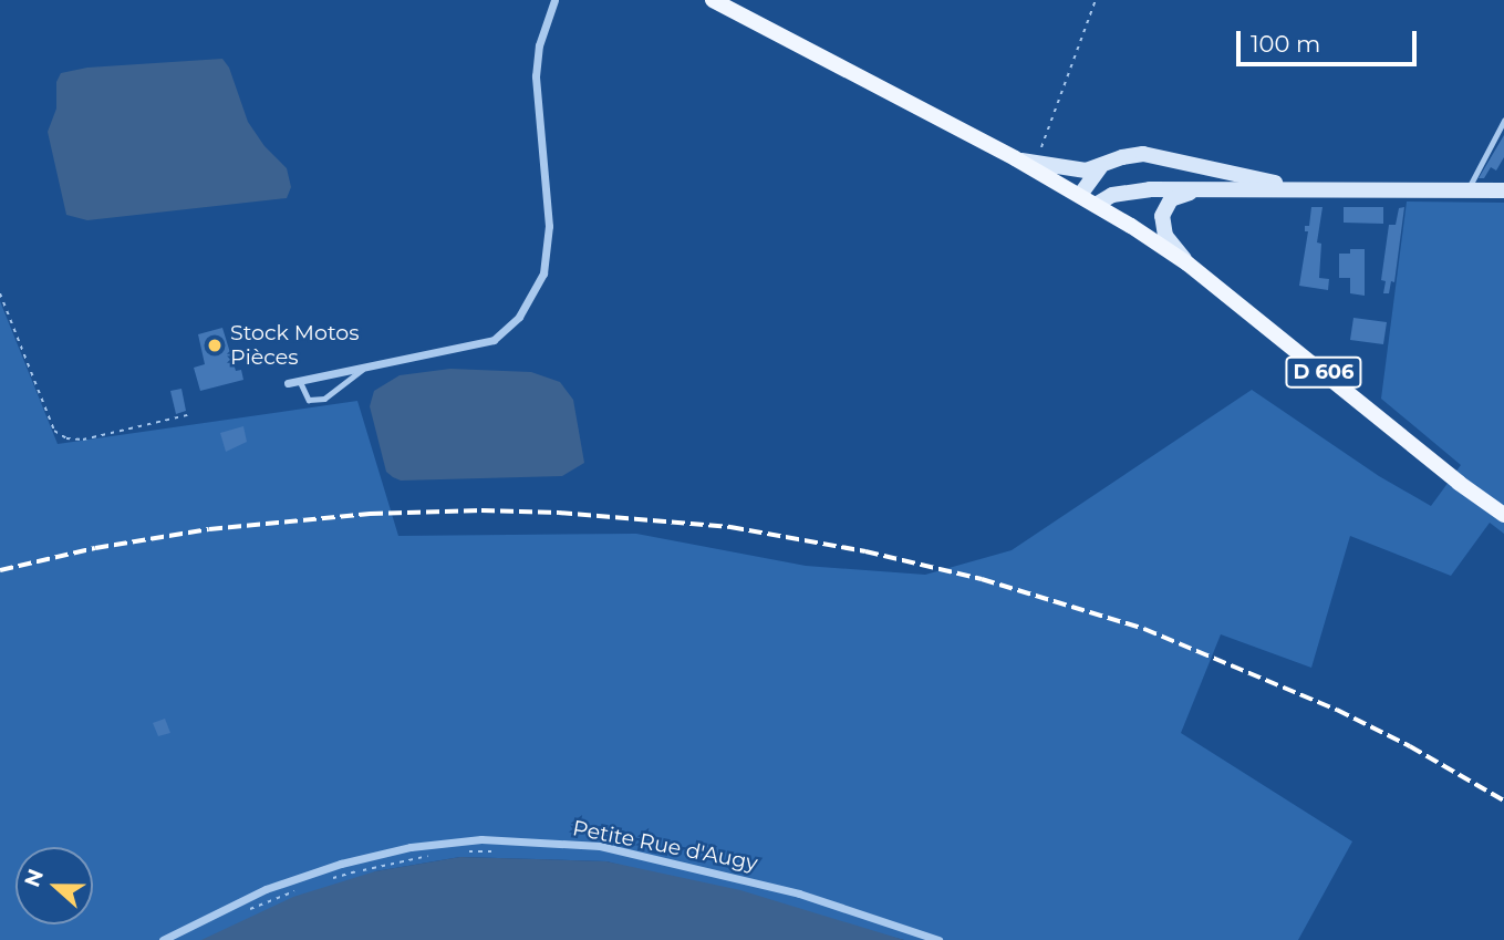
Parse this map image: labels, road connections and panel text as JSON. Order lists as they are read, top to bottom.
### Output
{
  "streets": {
    "main road": ["D 606"],
    "street": ["Petite Rue d'Augy"]
  },
  "places": ["Stock Motos Pièces"],
  "scale_bar": "100 m",
  "north": "left"
}
